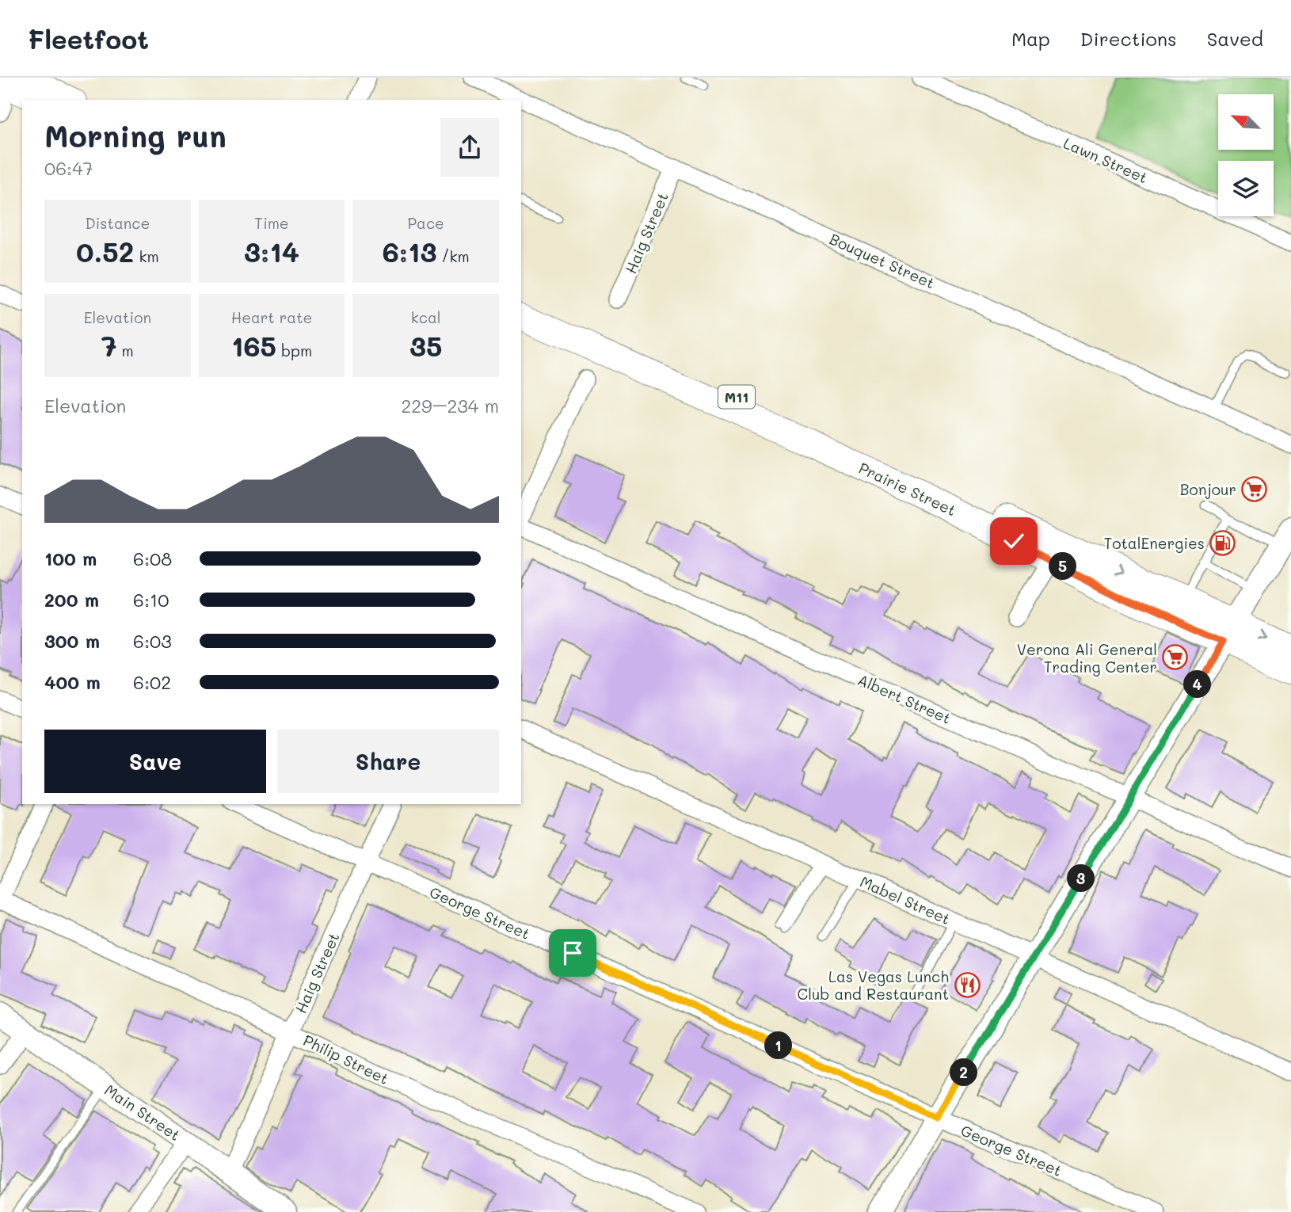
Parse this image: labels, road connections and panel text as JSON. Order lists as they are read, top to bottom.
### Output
{
  "streets": {
    "main road": ["M11", "Prairie Street", "Main Street"],
    "street": [
      "Lawn Street",
      "Haig Street",
      "Bouquet Street",
      "Albert Street",
      "Mabel Street",
      "George Street",
      "Philip Street"
    ]
  },
  "crossings": [
    ["Haig Street", "Bouquet Street"],
    ["Haig Street", "George Street"],
    ["Haig Street", "Philip Street"],
    ["Haig Street", "Main Street"]
  ],
  "places": {
    "supermarket": ["Bonjour", "Verona Ali General Trading Center"],
    "fuel station": ["TotalEnergies"],
    "restaurant": ["Las Vegas Lunch Club and Restaurant"]
  },
  "north": "top left",
  "page": {
    "header": "Fleetfoot",
    "nav": ["Map", "Directions", "Saved"],
    "heading": ["Morning run", "06:47"],
    "stats": [
      ["Distance", "0.52 km"],
      ["Time", "3:14"],
      ["Pace", "6:13 /km"],
      ["Elevation", "7 m"],
      ["Heart rate", "165 bpm"],
      ["kcal", "35"]
    ],
    "chart": ["Elevation", "229–234 m"],
    "list": [
      {
        "name": "100 m",
        "note": "6:08"
      },
      {
        "name": "200 m",
        "note": "6:10"
      },
      {
        "name": "300 m",
        "note": "6:03"
      },
      {
        "name": "400 m",
        "note": "6:02"
      }
    ],
    "pins": [
      "5",
      "4",
      "3",
      "1",
      "2"
    ],
    "buttons": ["Save", "Share"]
  }
}
